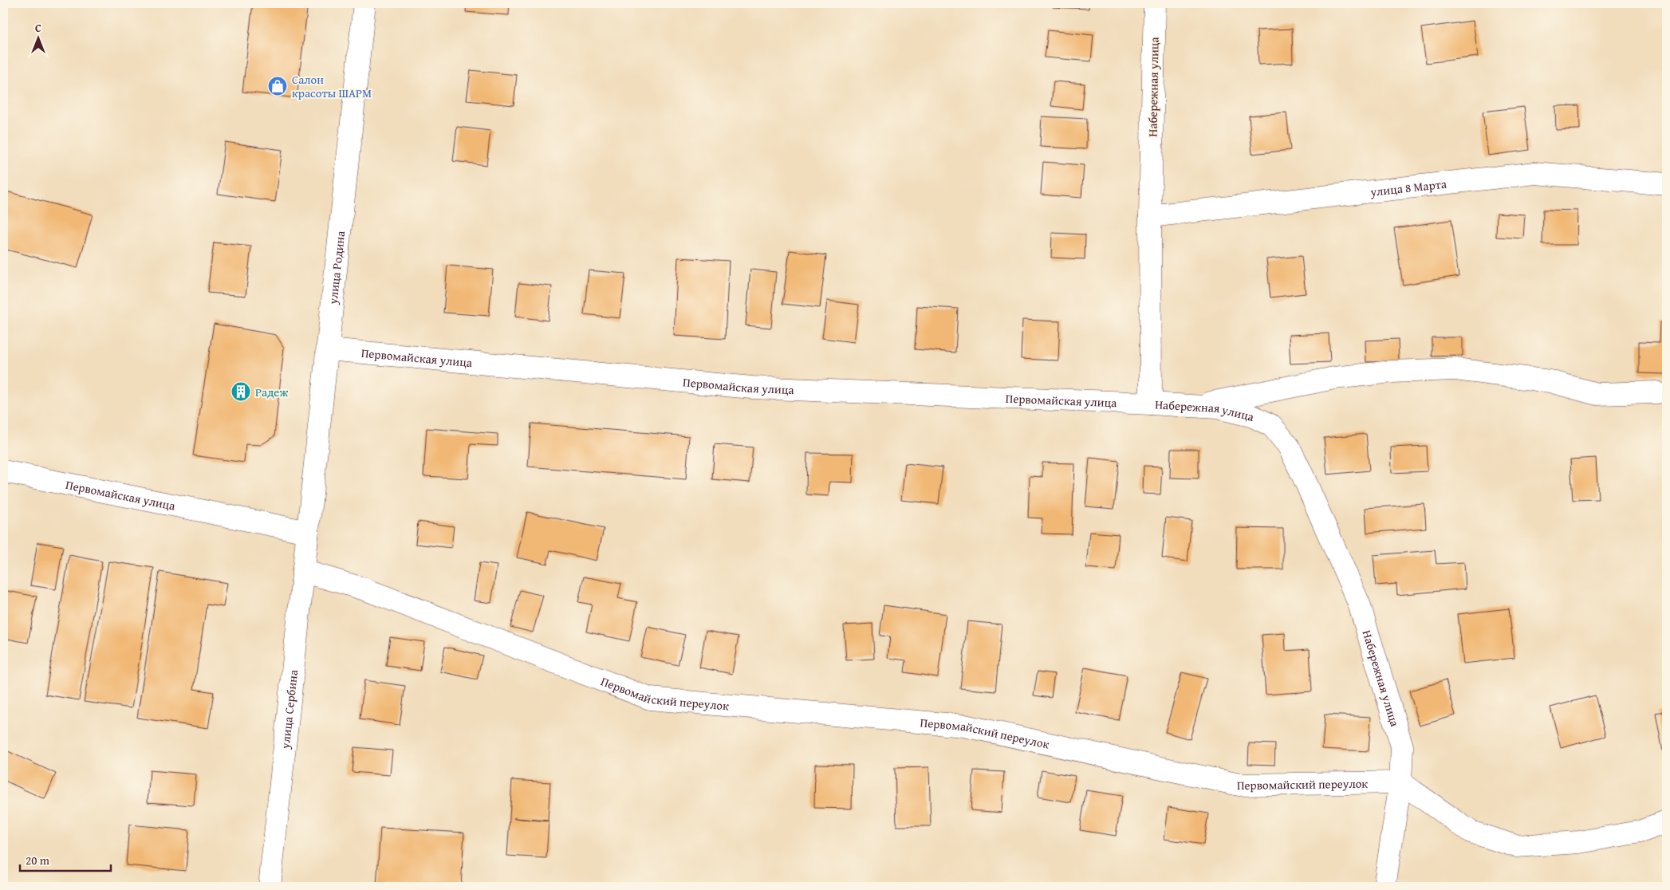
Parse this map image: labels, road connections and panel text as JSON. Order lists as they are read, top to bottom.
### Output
{
  "streets": {
    "street": [
      "Набережная улица",
      "улица 8 Марта",
      "улица Родина",
      "Первомайская улица",
      "Первомайский переулок",
      "улица Сербина"
    ]
  },
  "crossings": [
    ["Набережная улица", "улица 8 Марта"],
    ["Набережная улица", "Первомайская улица"],
    ["Набережная улица", "Первомайский переулок"],
    ["улица Родина", "Первомайская улица"],
    ["улица Родина", "улица Сербина"],
    ["Первомайская улица", "улица Сербина"],
    ["Первомайский переулок", "улица Сербина"]
  ],
  "places": {
    "shop": ["Салон красоты ШАРМ"],
    "building": ["Радеж"]
  },
  "scale_bar": "20 m",
  "north": "top"
}
